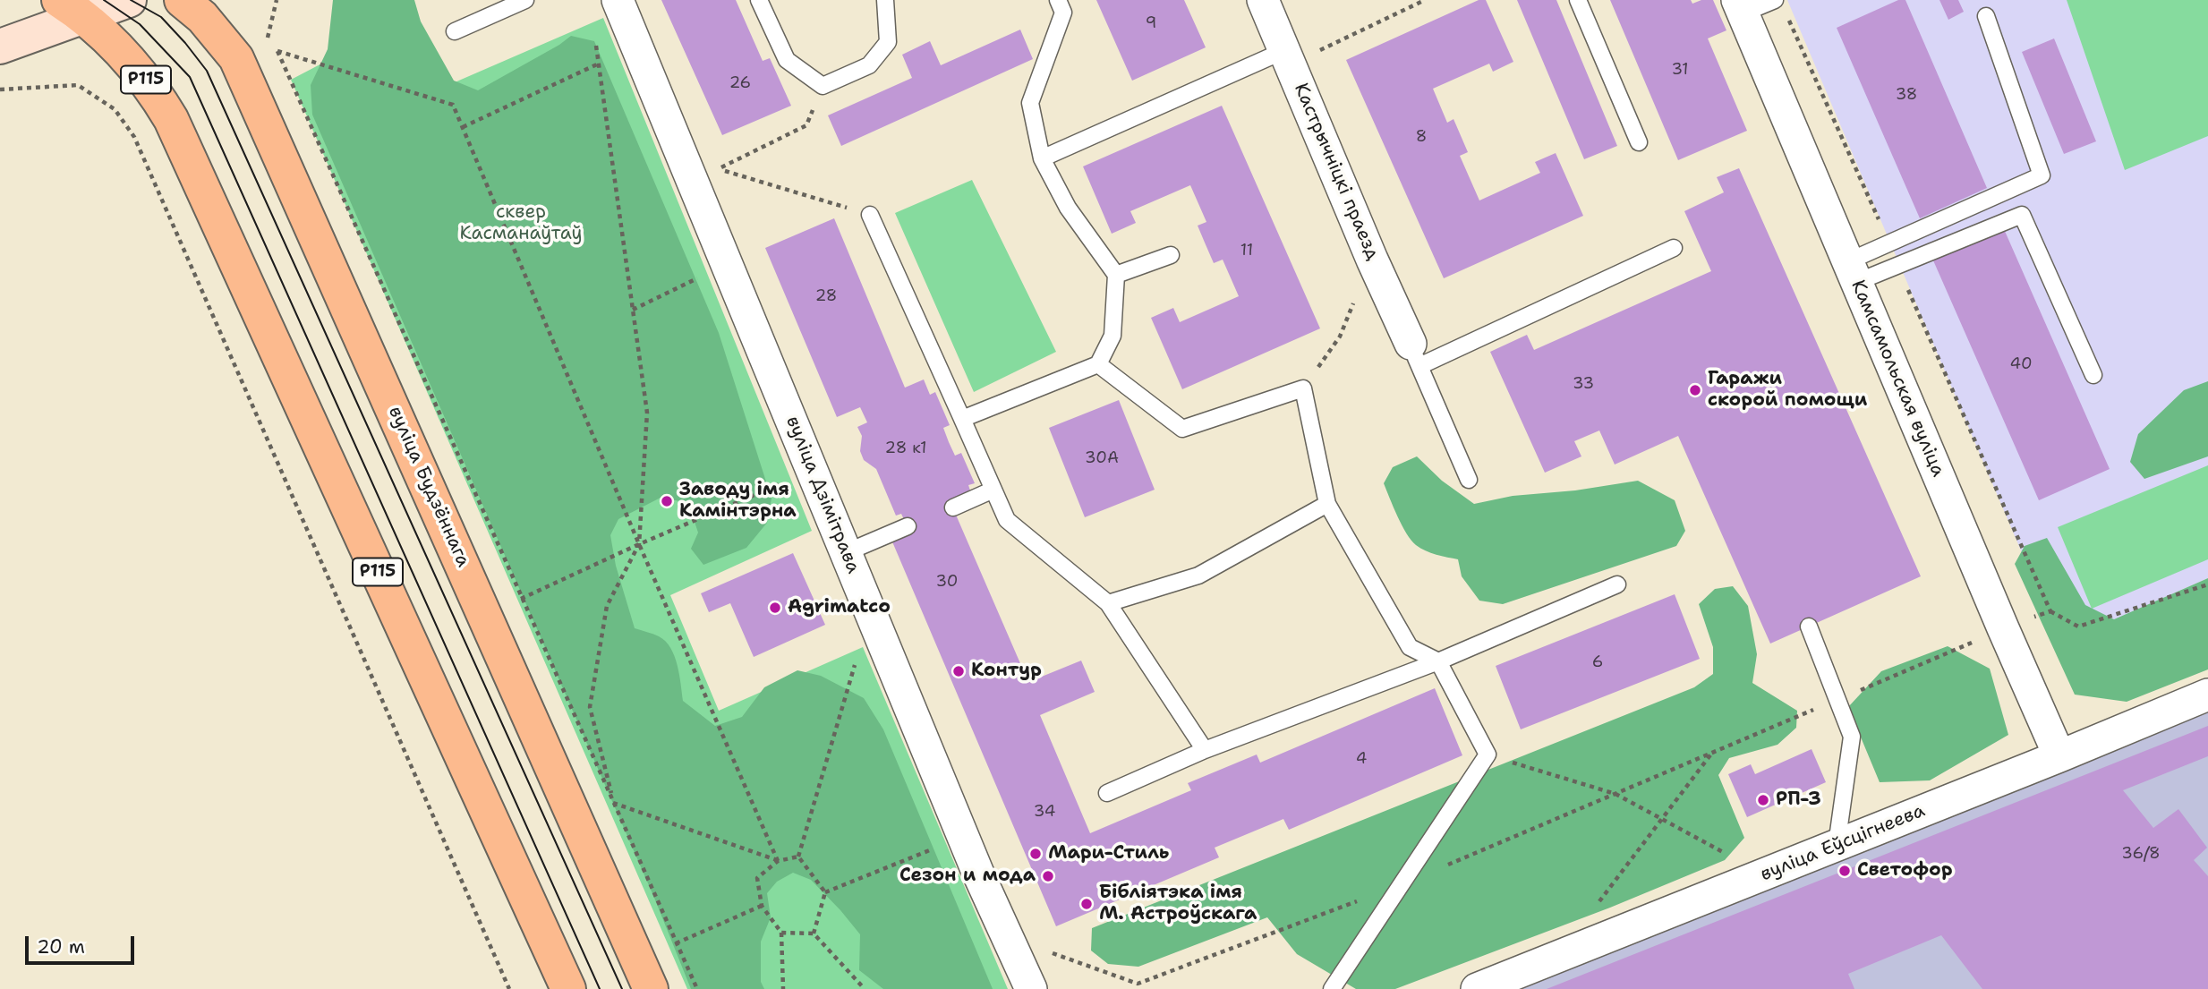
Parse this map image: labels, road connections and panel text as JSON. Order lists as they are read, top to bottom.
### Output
{
  "streets": {
    "main road": ["Р115", "вуліца Будзённага"],
    "street": [
      "Кастрычніцкі праезд",
      "Камсамольская вуліца",
      "вуліца Дзімітрава",
      "вуліца Еўсцігнеева"
    ]
  },
  "crossings": [
    ["Камсамольская вуліца", "вуліца Еўсцігнеева"]
  ],
  "parks": ["сквер Касманаўтаў"],
  "places": [
    "Гаражи скорой помощи",
    "Заводу імя Камінтэрна",
    "Agrimatco",
    "Контур",
    "РП-3",
    "Мари-Стиль",
    "Светофор",
    "Сезон и мода",
    "Бібліятэка імя М. Астроўскага"
  ],
  "house_numbers": [
    "9",
    "31",
    "26",
    "38",
    "8",
    "11",
    "28",
    "40",
    "33",
    "28 к1",
    "30А",
    "30",
    "6",
    "4",
    "34",
    "36/8"
  ],
  "scale_bar": "20 m"
}
